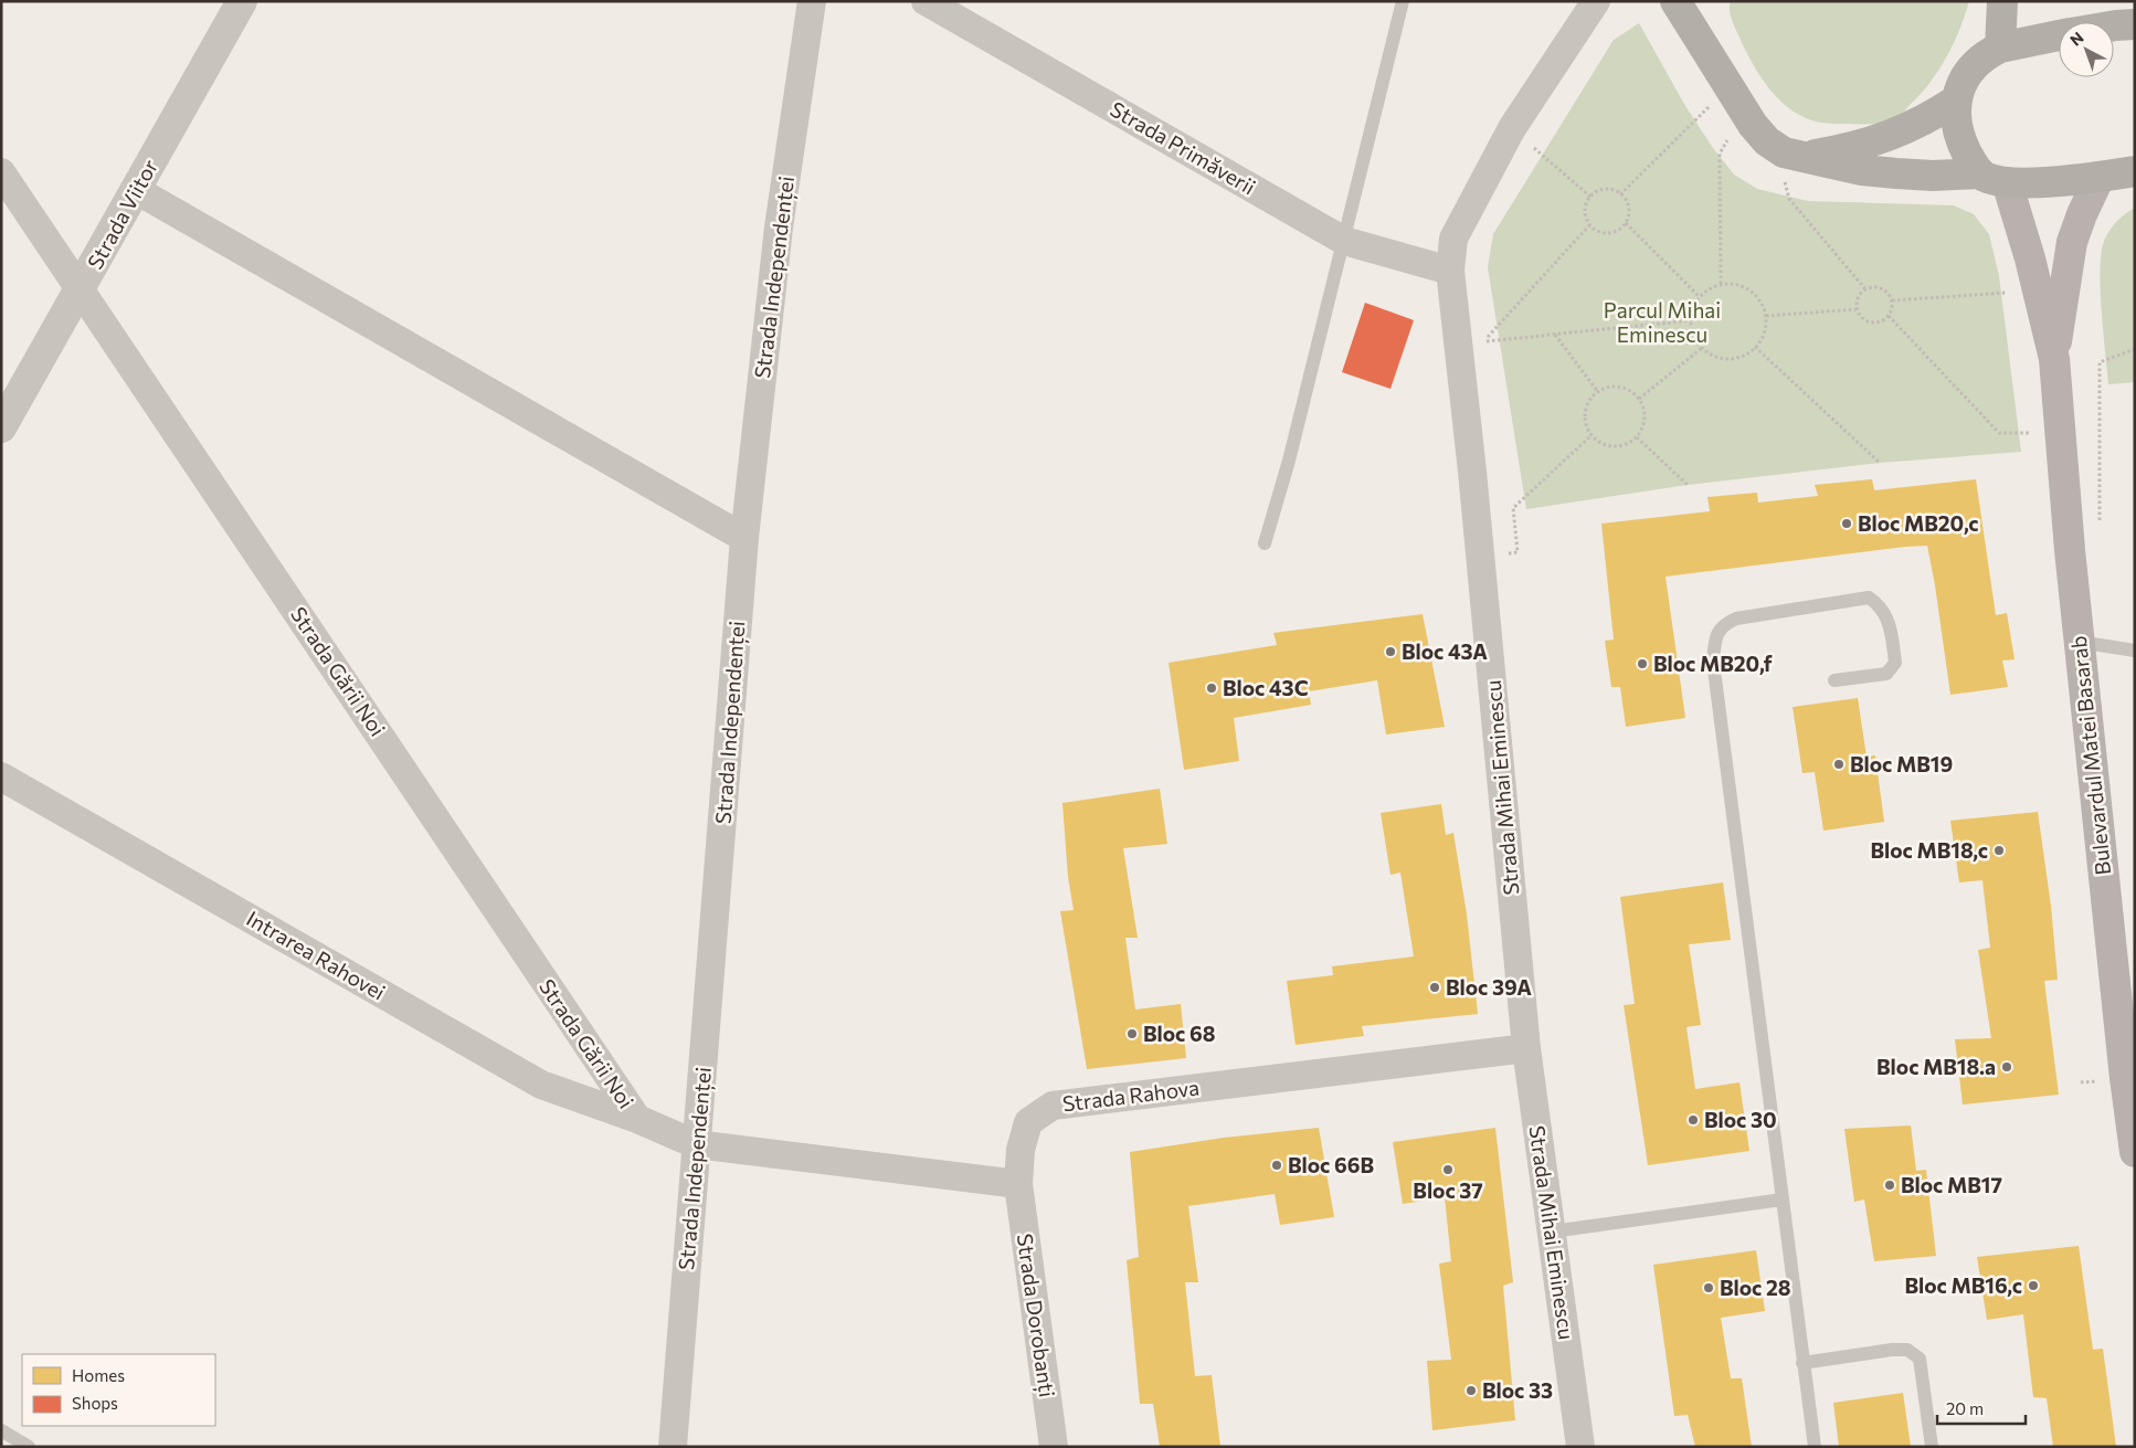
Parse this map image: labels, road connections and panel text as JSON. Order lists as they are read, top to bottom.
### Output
{
  "streets": {
    "main road": ["Bulevardul Matei Basarab"],
    "street": [
      "Strada Primăverii",
      "Strada Viitor",
      "Strada Independenței",
      "Strada Gării Noi",
      "Strada Mihai Eminescu",
      "Intrarea Rahovei",
      "Strada Rahova",
      "Strada Dorobanți"
    ]
  },
  "crossings": [
    ["Strada Primăverii", "Strada Mihai Eminescu"],
    ["Strada Viitor", "Strada Gării Noi"],
    ["Strada Independenței", "Strada Gării Noi"],
    ["Strada Gării Noi", "Intrarea Rahovei"],
    ["Strada Mihai Eminescu", "Strada Rahova"],
    ["Strada Rahova", "Strada Dorobanți"]
  ],
  "parks": ["Parcul Mihai Eminescu"],
  "places": [
    "Bloc MB20,c",
    "Bloc 43A",
    "Bloc MB20,f",
    "Bloc 43C",
    "Bloc MB19",
    "Bloc MB18,c",
    "Bloc 39A",
    "Bloc 68",
    "Bloc MB18.a",
    "Bloc 30",
    "Bloc 66B",
    "Bloc 37",
    "Bloc MB17",
    "Bloc MB16,c",
    "Bloc 28",
    "Bloc 33"
  ],
  "legend": ["Homes", "Shops"],
  "scale_bar": "20 m",
  "north": "top left"
}
